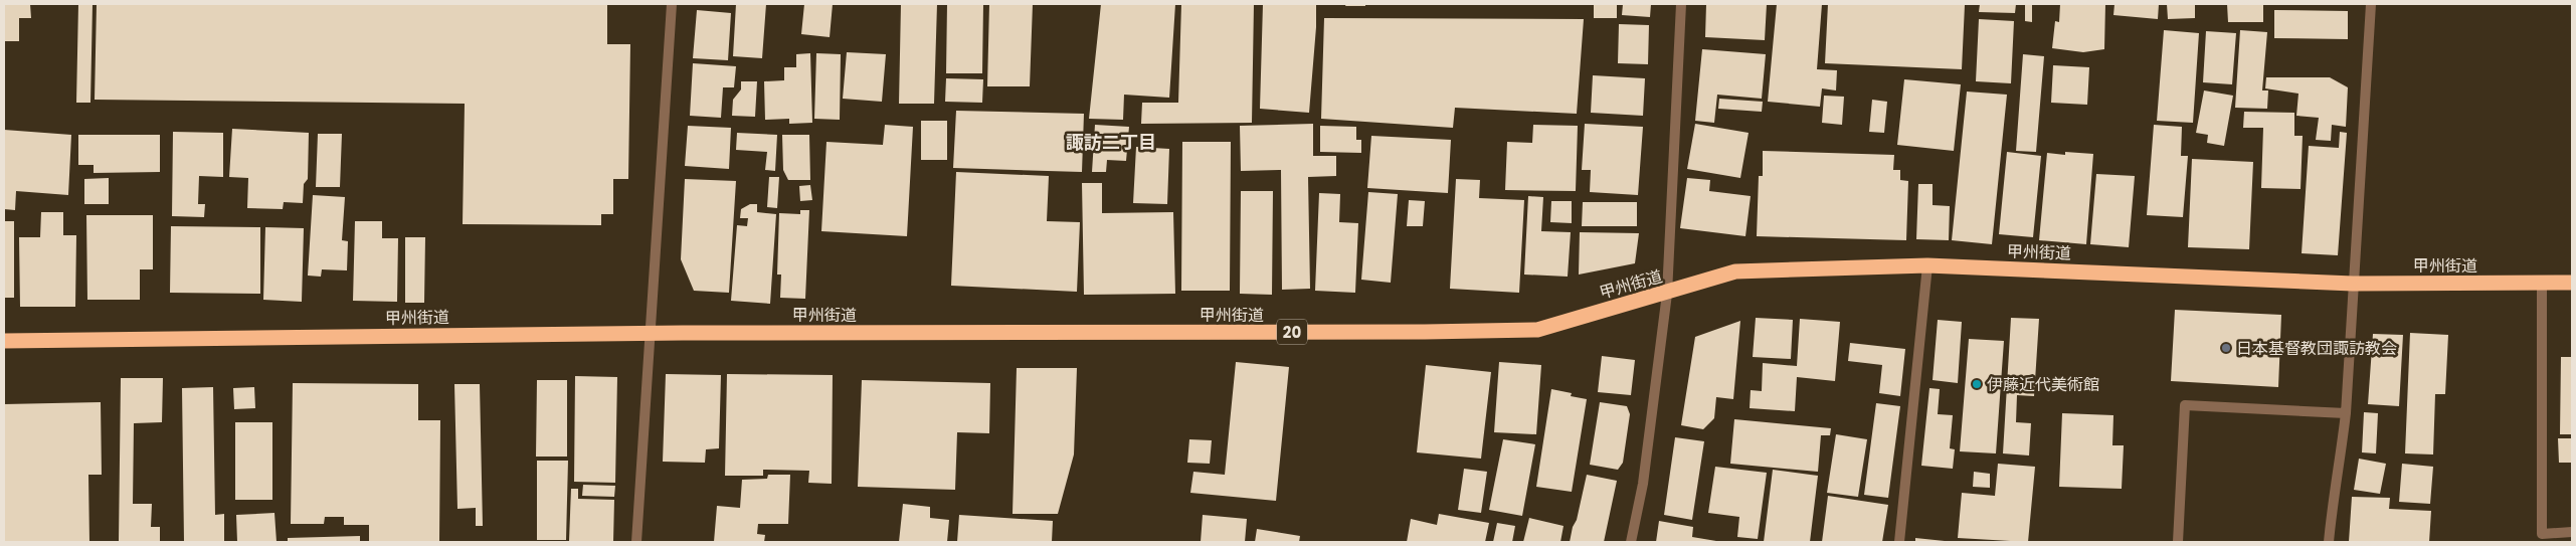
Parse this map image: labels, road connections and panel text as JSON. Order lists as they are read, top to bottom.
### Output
{
  "streets": {
    "highway": ["甲州街道", "20"]
  },
  "districts": ["諏訪二丁目"],
  "places": ["日本基督教団諏訪教会", "伊藤近代美術館"]
}
